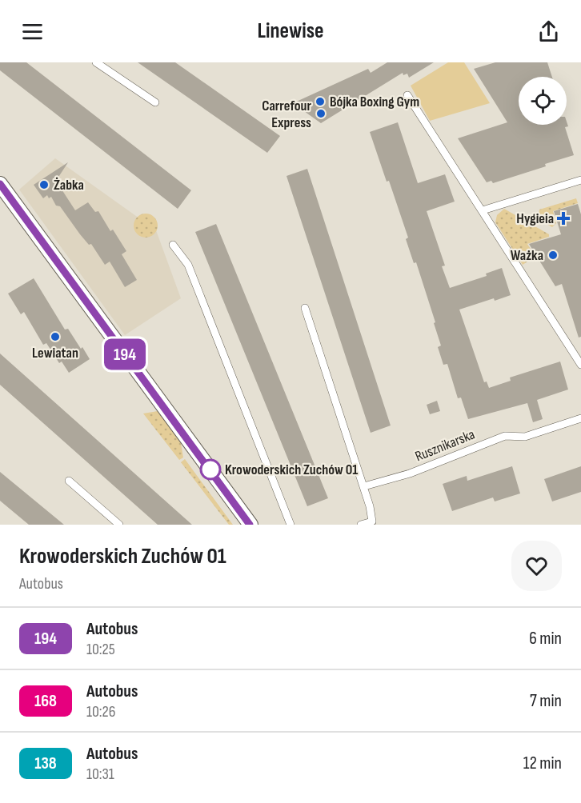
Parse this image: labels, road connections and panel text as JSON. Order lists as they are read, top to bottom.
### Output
{
  "streets": {
    "lane": ["Rusznikarska"]
  },
  "places": {
    "other": [
      "Bójka Boxing Gym",
      "Carrefour Express",
      "Żabka",
      "Ważka",
      "Lewiatan",
      "Krowoderskich Zuchów 01"
    ],
    "health": ["Hygieia"]
  },
  "lines": ["bus line 194"],
  "page": {
    "header": "Linewise",
    "on_map": "194",
    "heading": ["Krowoderskich Zuchów 01", "Autobus"],
    "list": [
      {
        "mark": "194",
        "name": "Autobus",
        "note": "10:25",
        "value": "6 min"
      },
      {
        "mark": "168",
        "name": "Autobus",
        "note": "10:26",
        "value": "7 min"
      },
      {
        "mark": "138",
        "name": "Autobus",
        "note": "10:31",
        "value": "12 min"
      }
    ]
  }
}
